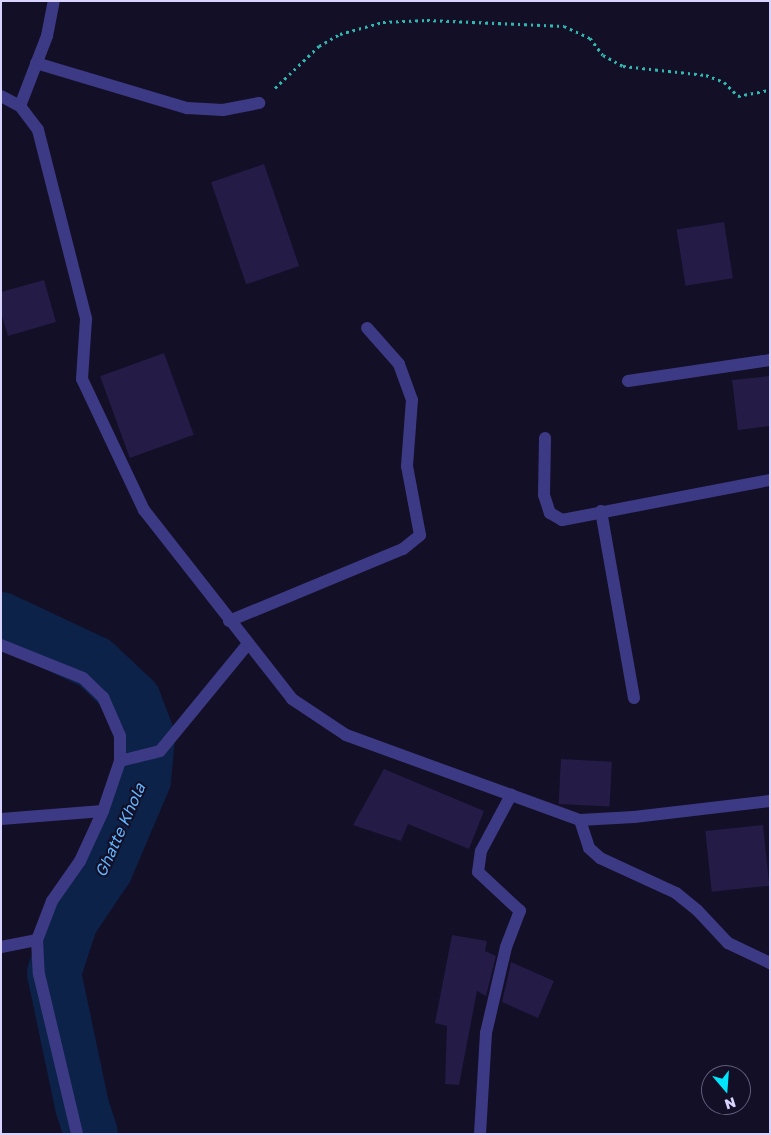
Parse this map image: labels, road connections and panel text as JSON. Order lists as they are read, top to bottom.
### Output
{
  "water": ["Ghatte Khola"],
  "north": "bottom"
}
